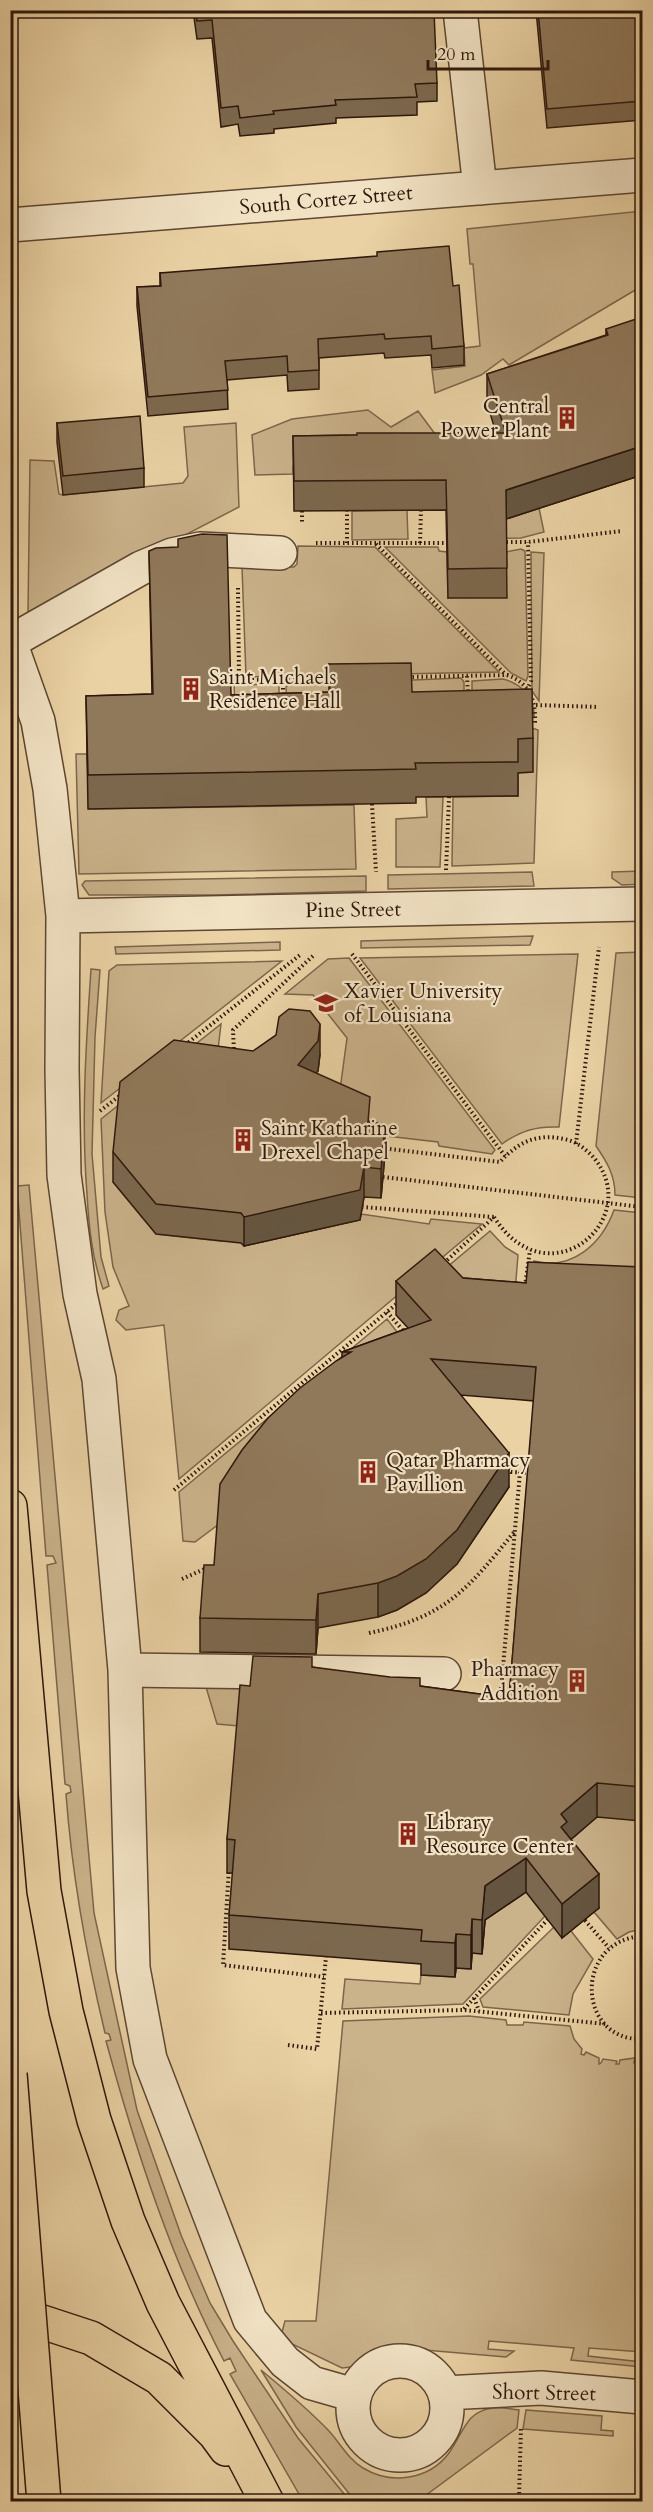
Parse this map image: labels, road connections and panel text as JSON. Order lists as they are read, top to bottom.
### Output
{
  "streets": {
    "street": ["South Cortez Street", "Pine Street", "Short Street"]
  },
  "places": {
    "building": [
      "Central Power Plant",
      "Saint Michaels Residence Hall",
      "Saint Katharine Drexel Chapel",
      "Qatar Pharmacy Pavillion",
      "Pharmacy Addition",
      "Library Resource Center"
    ],
    "school or university": ["Xavier University of Louisiana"]
  },
  "scale_bar": "20 m"
}
